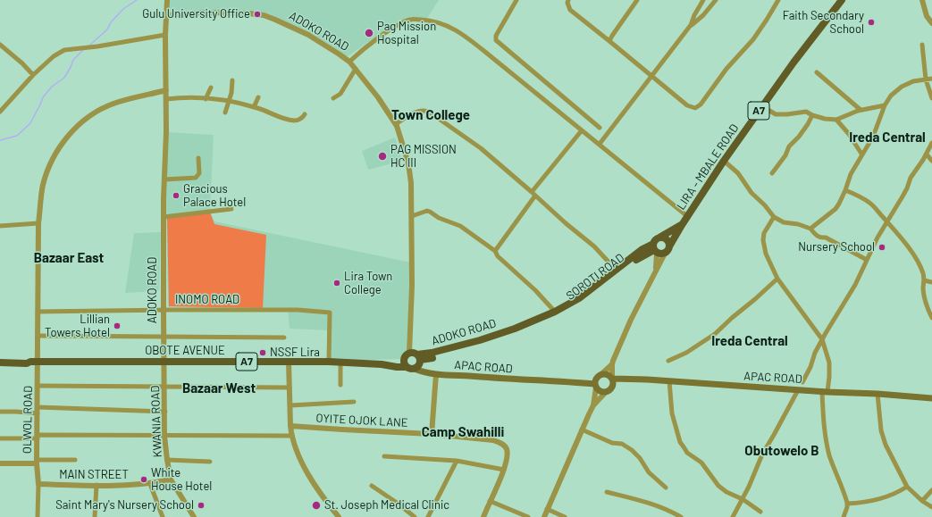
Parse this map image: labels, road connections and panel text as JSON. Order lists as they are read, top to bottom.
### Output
{
  "streets": {
    "main road": [
      "ADOKO ROAD",
      "A7",
      "LIRA - MBALE ROAD",
      "SOROTI ROAD",
      "OBOTE AVENUE",
      "APAC ROAD"
    ],
    "street": [
      "INOMO ROAD",
      "OLWOL ROAD",
      "OYITE OJOK LANE",
      "KWANIA ROAD",
      "MAIN STREET"
    ]
  },
  "crossings": [
    ["ADOKO ROAD", "A7"],
    ["ADOKO ROAD", "SOROTI ROAD"],
    ["ADOKO ROAD", "INOMO ROAD"],
    ["ADOKO ROAD", "OBOTE AVENUE"],
    ["ADOKO ROAD", "APAC ROAD"],
    ["ADOKO ROAD", "KWANIA ROAD"],
    ["A7", "LIRA - MBALE ROAD"],
    ["A7", "SOROTI ROAD"],
    ["A7", "OBOTE AVENUE"],
    ["A7", "APAC ROAD"],
    ["INOMO ROAD", "OBOTE AVENUE"],
    ["OBOTE AVENUE", "APAC ROAD"],
    ["OBOTE AVENUE", "OLWOL ROAD"],
    ["OBOTE AVENUE", "KWANIA ROAD"],
    ["KWANIA ROAD", "MAIN STREET"]
  ],
  "districts": [
    "Town College",
    "Ireda Central",
    "Bazaar East",
    "Ireda Central",
    "Bazaar West",
    "Camp Swahilli",
    "Obutowelo B"
  ],
  "places": [
    "Gulu University Office",
    "Faith Secondary School",
    "Pag Mission Hospital",
    "PAG MISSION HC III",
    "Gracious Palace Hotel",
    "Nursery School",
    "Lira Town College",
    "Lillian Towers Hotel",
    "NSSF Lira",
    "White House Hotel",
    "Saint Mary's Nursery School",
    "St. Joseph Medical Clinic"
  ]
}
